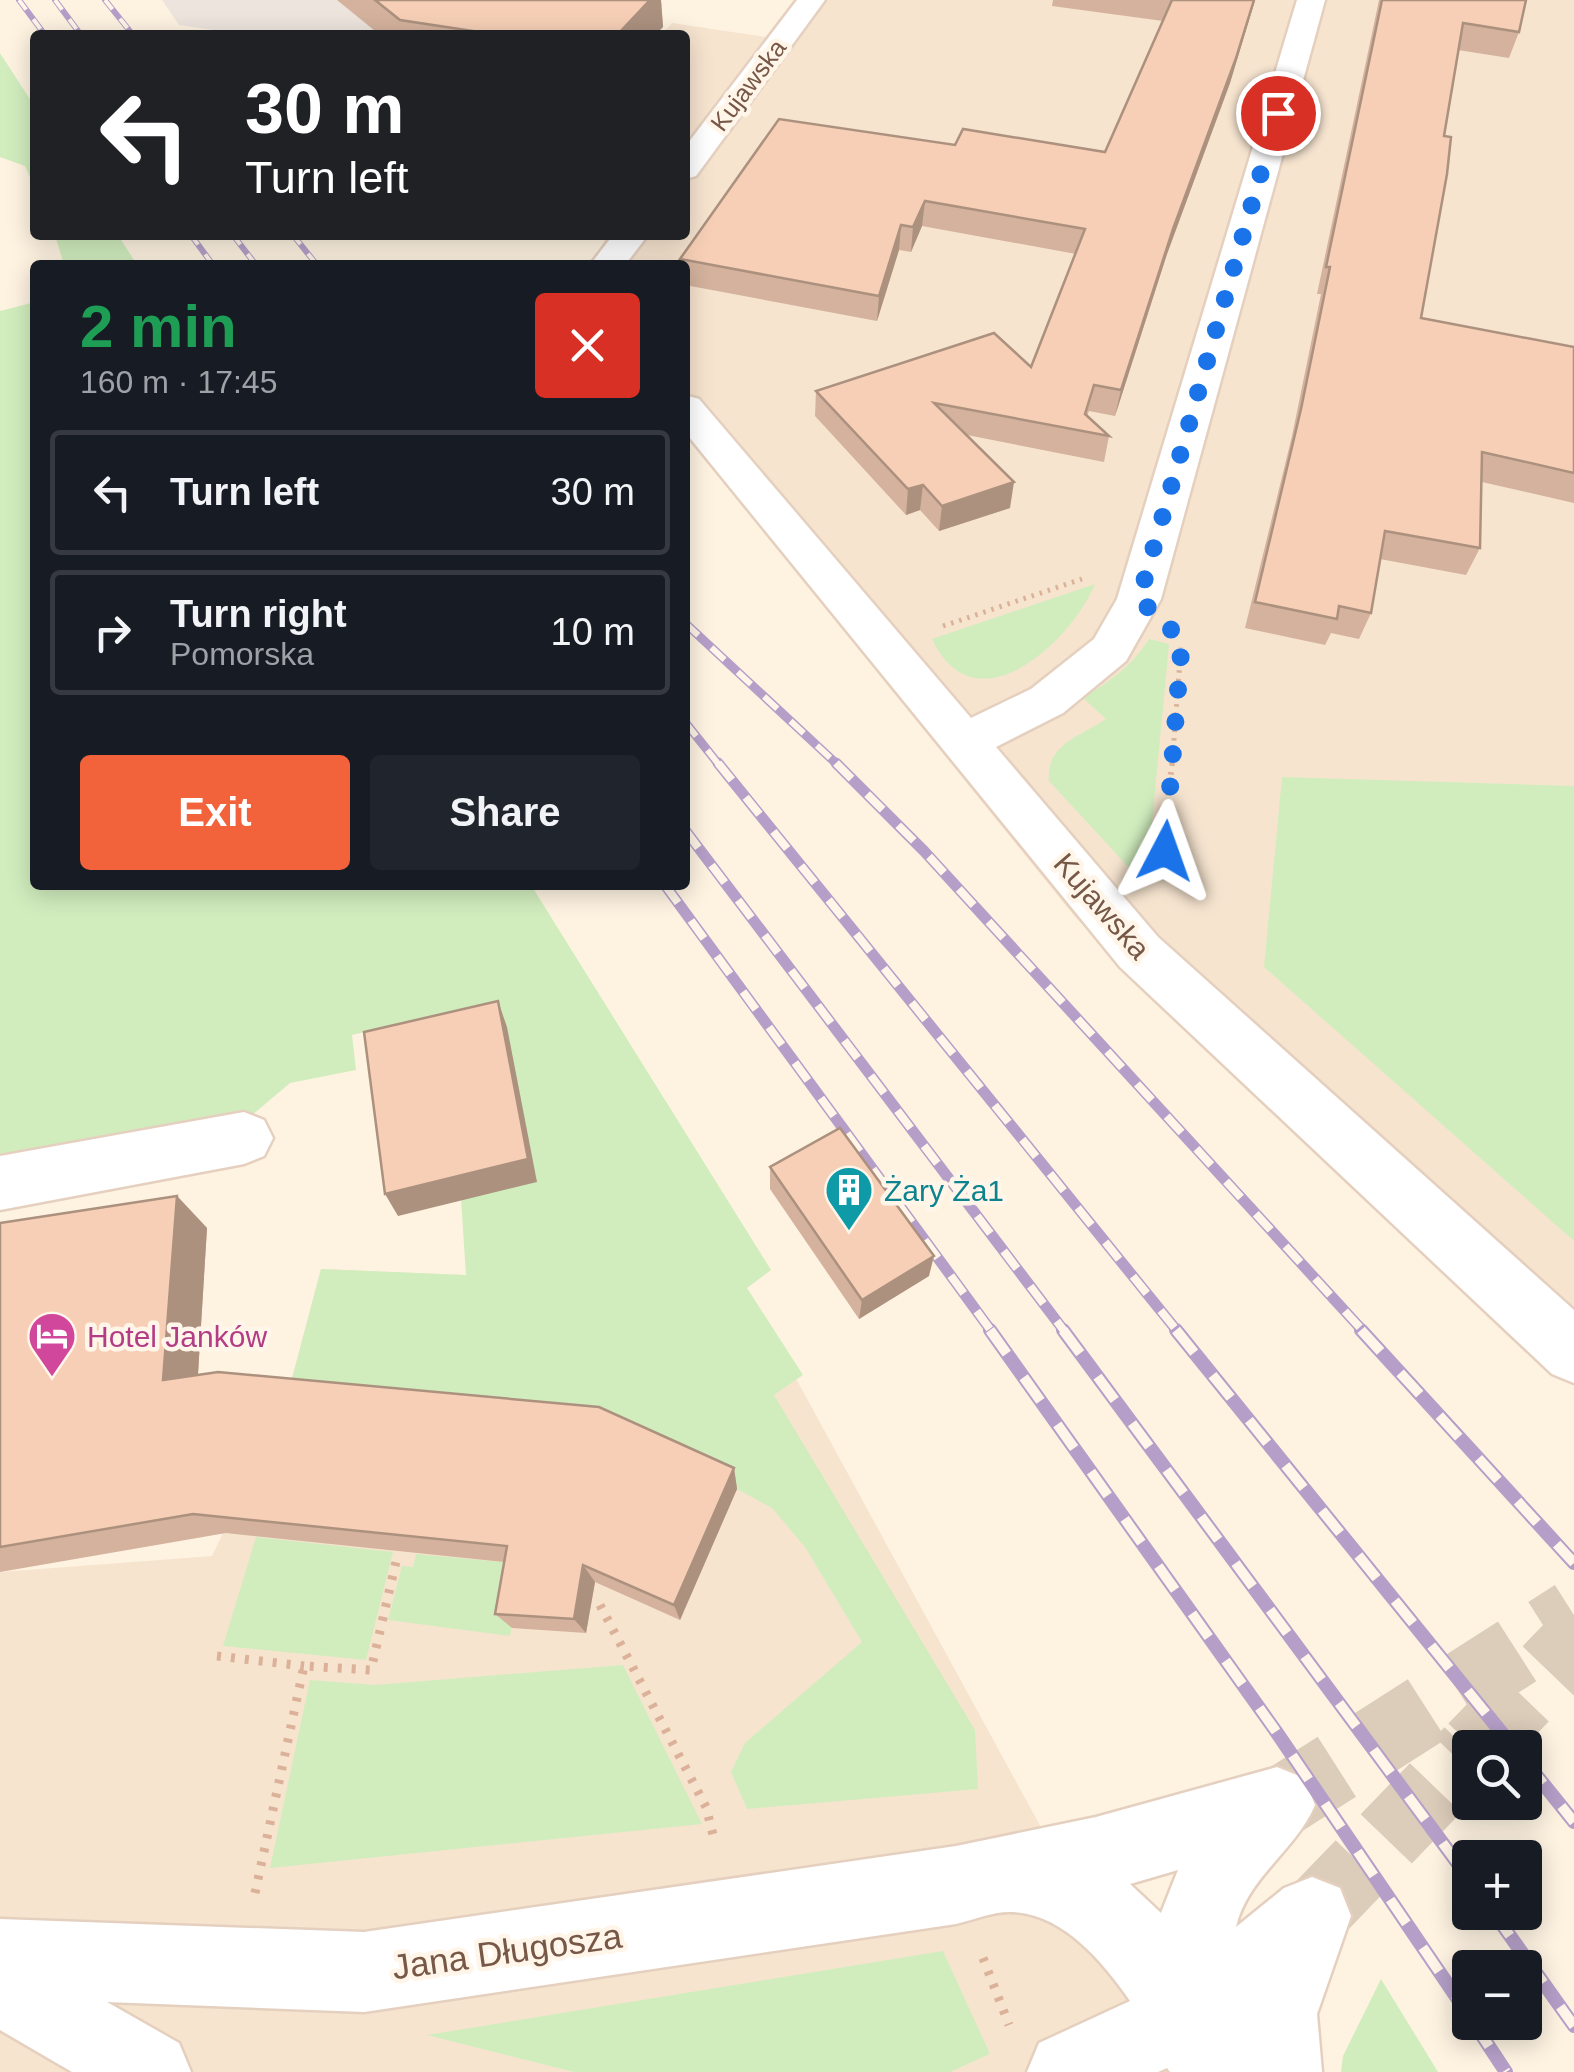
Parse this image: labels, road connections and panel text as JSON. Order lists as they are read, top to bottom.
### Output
{
  "streets": {
    "street": ["Kujawska", "Jana Długosza"]
  },
  "places": {
    "building": ["Żary Ża1"],
    "hotel": ["Hotel Janków"]
  },
  "page": {
    "turn": ["30 m", "Turn left"],
    "heading": ["2 min", "160 m · 17:45"],
    "list": [
      {
        "name": "Turn left",
        "value": "30 m"
      },
      {
        "name": "Turn right",
        "note": "Pomorska",
        "value": "10 m"
      }
    ],
    "buttons": ["Exit", "Share"],
    "map_buttons": ["+", "−"]
  }
}
